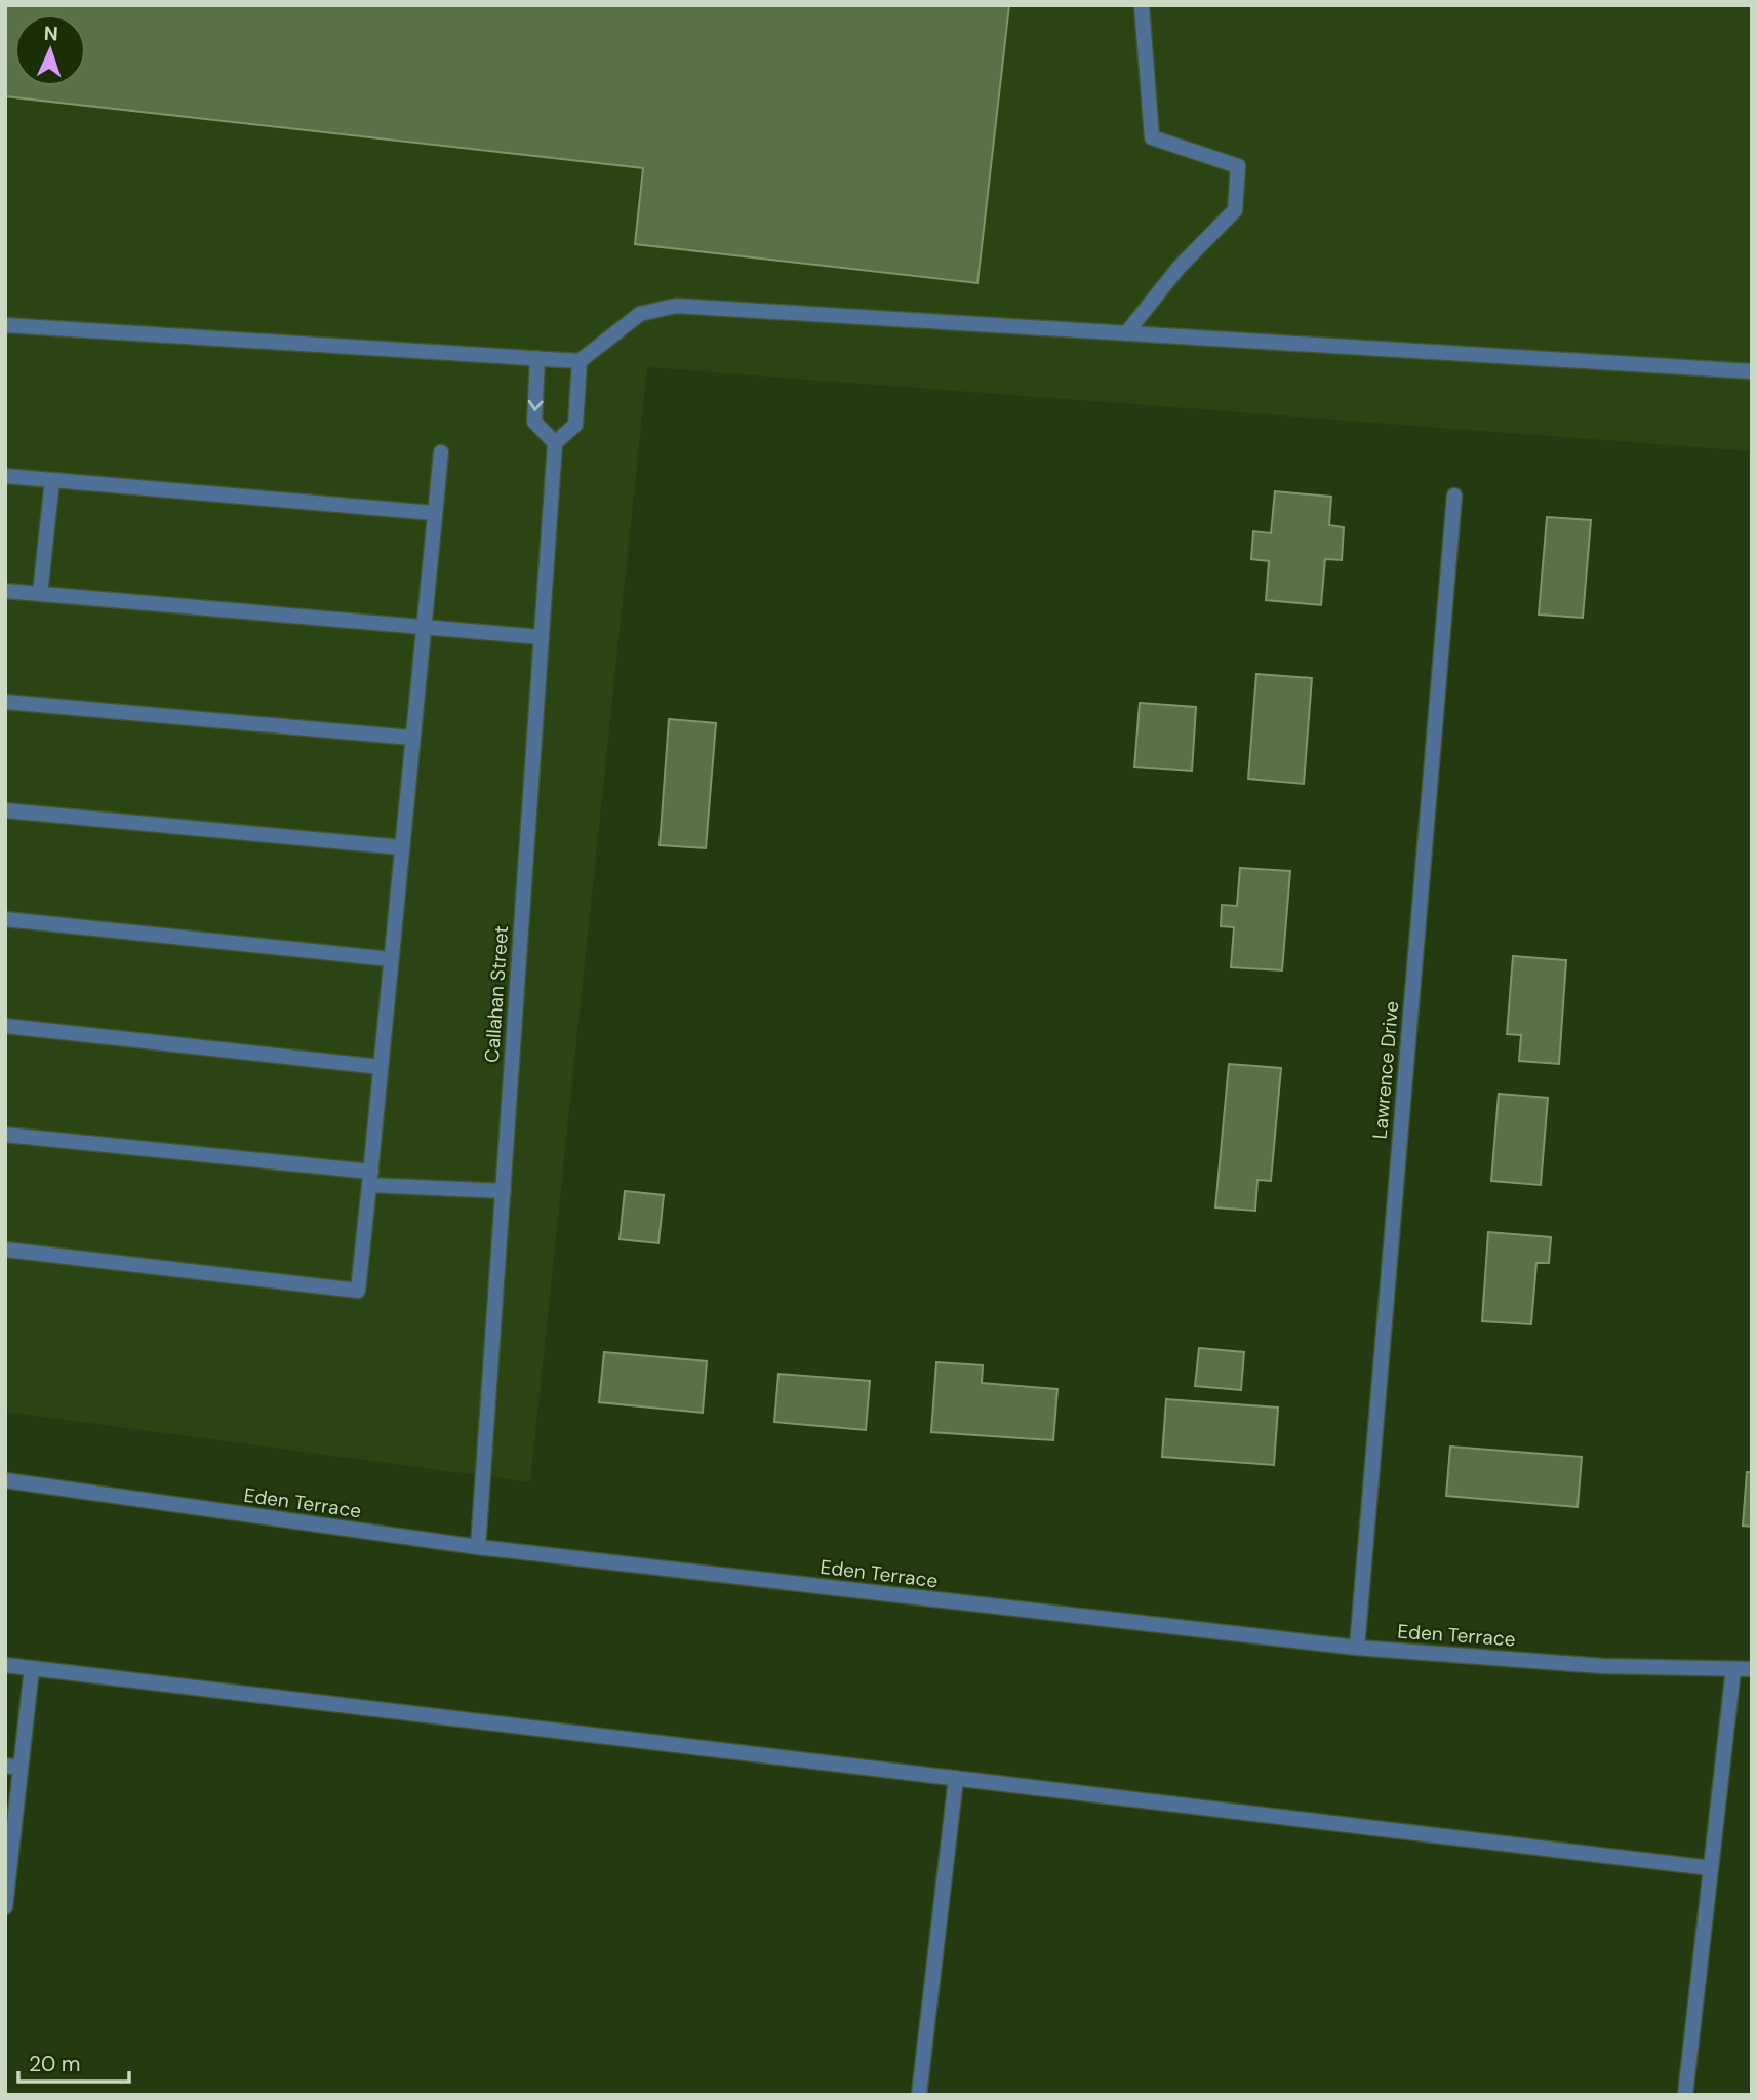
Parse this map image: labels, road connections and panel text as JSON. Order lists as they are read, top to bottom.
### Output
{
  "streets": {
    "street": ["Callahan Street", "Lawrence Drive", "Eden Terrace"]
  },
  "crossings": [
    ["Callahan Street", "Eden Terrace"],
    ["Lawrence Drive", "Eden Terrace"]
  ],
  "scale_bar": "20 m",
  "north": "top"
}
